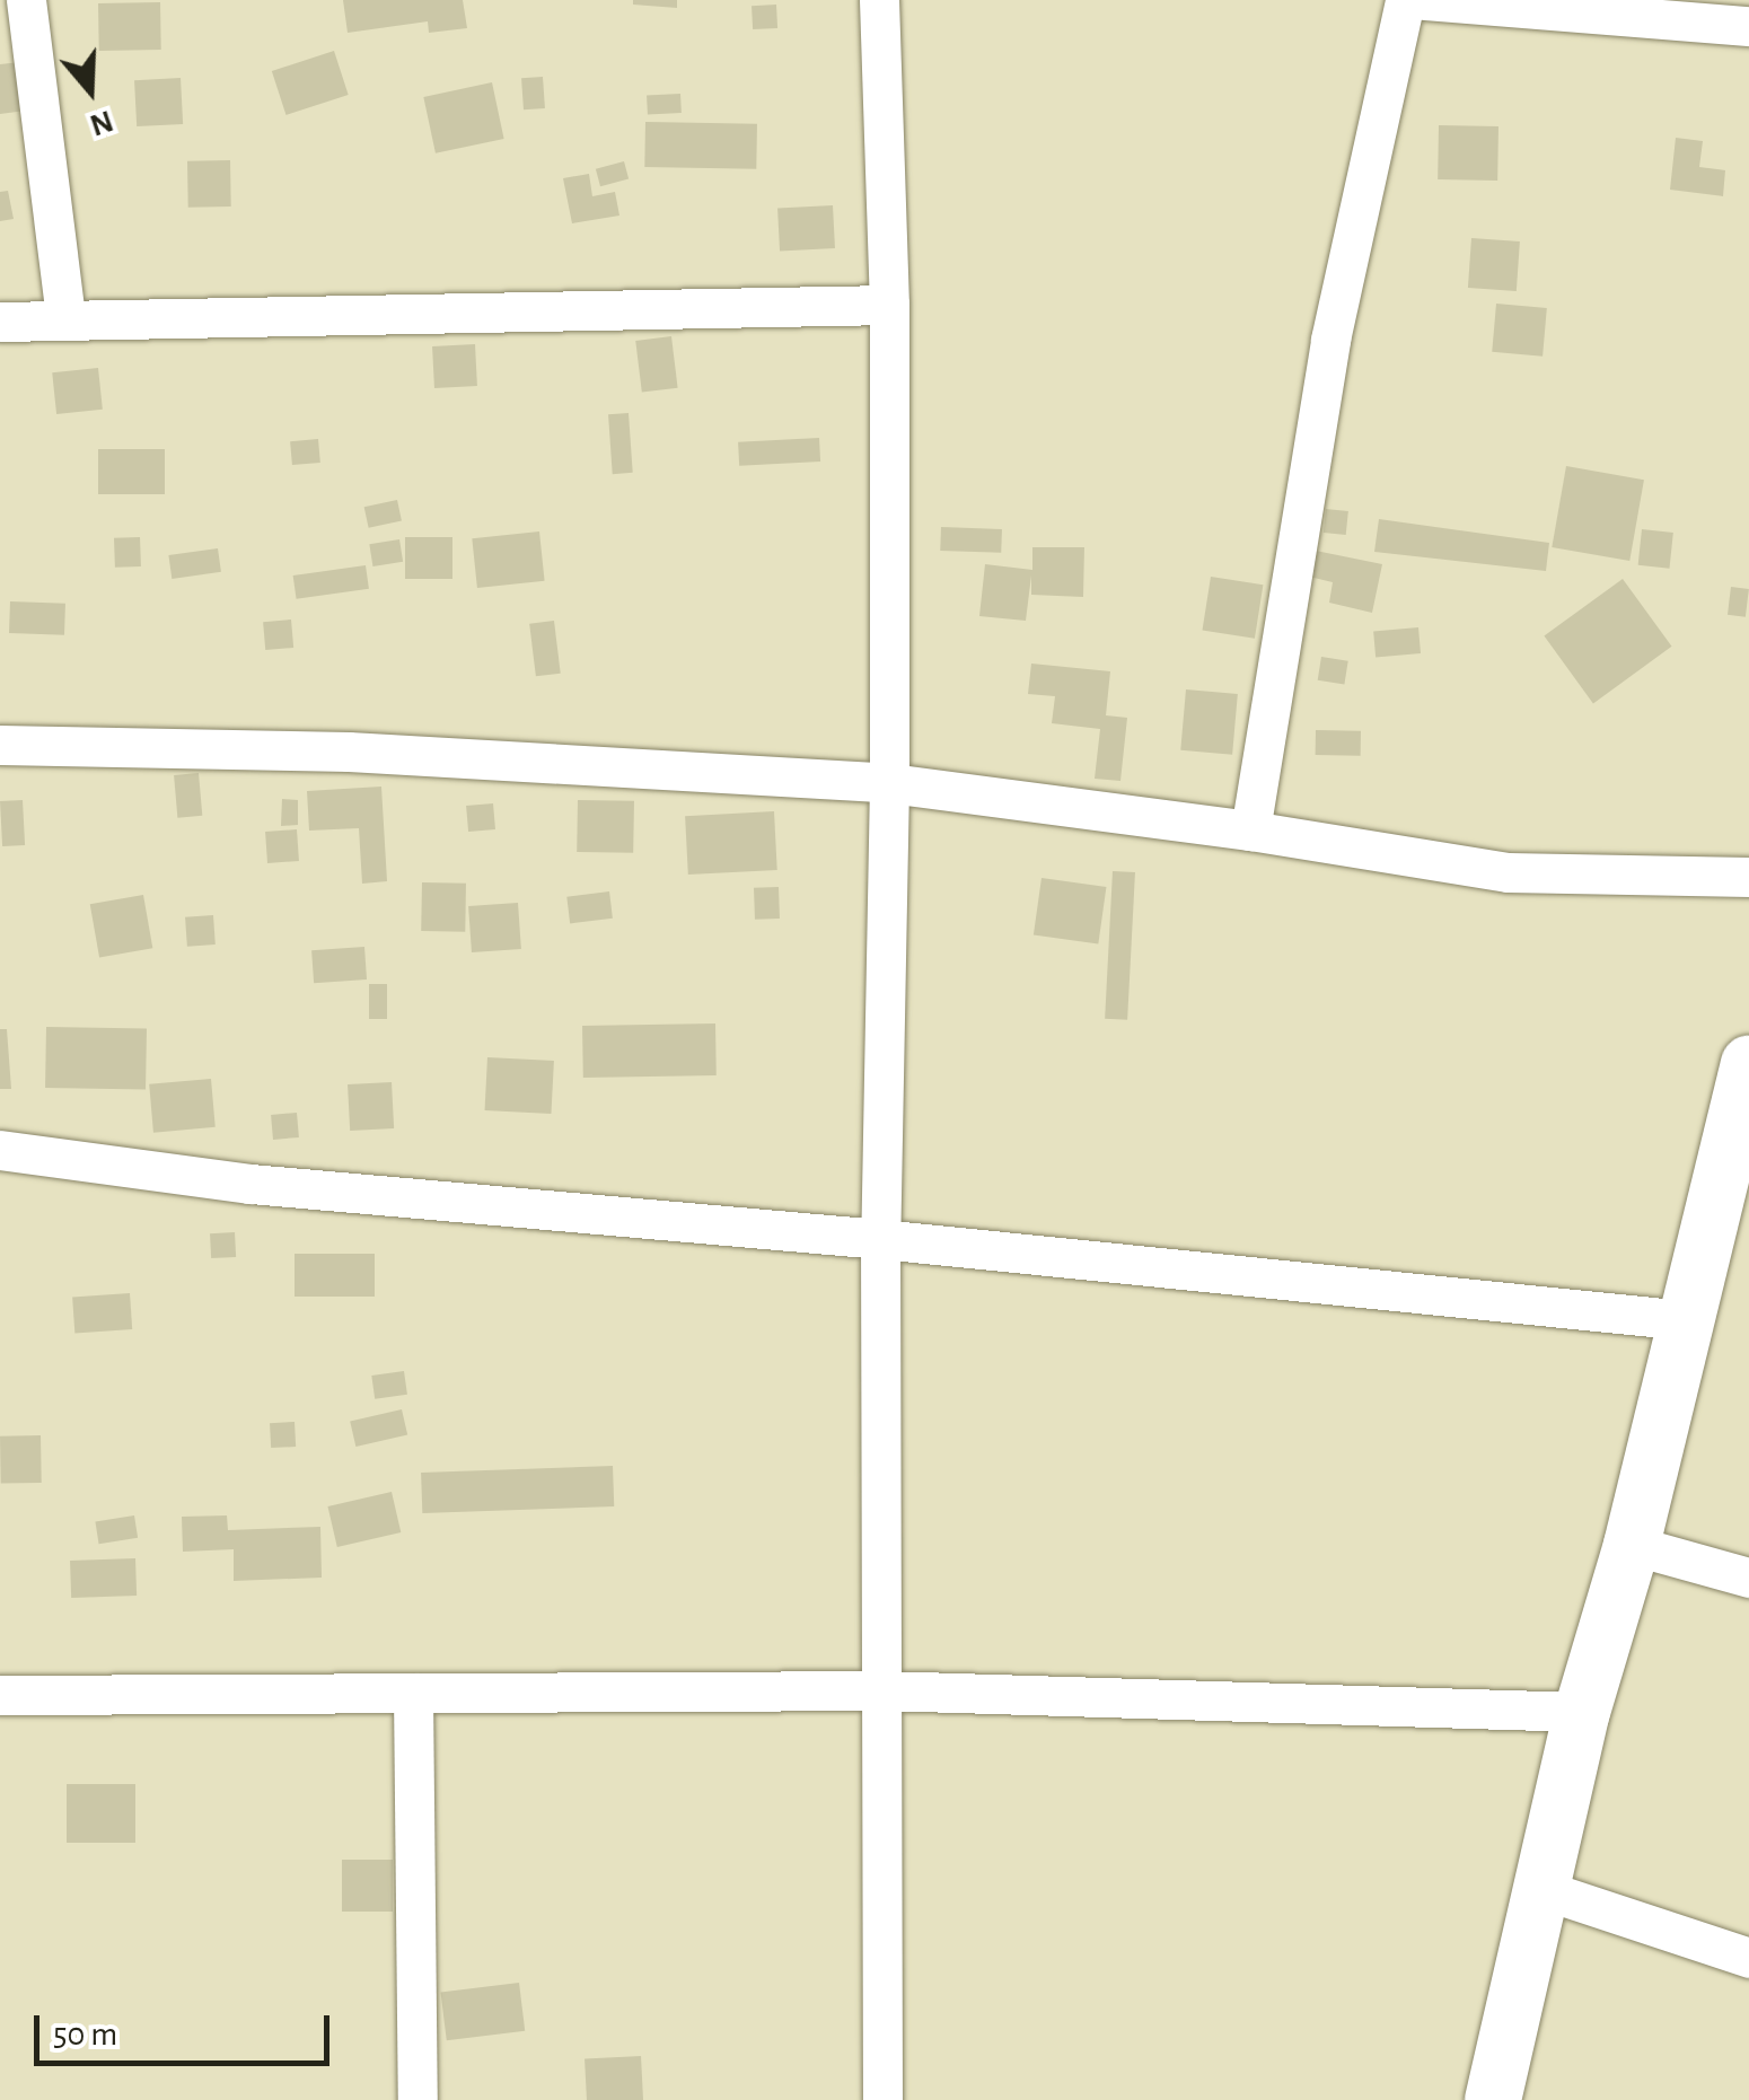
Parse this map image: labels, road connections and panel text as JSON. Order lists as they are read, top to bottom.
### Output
{
  "scale_bar": "50 m",
  "north": "bottom"
}
